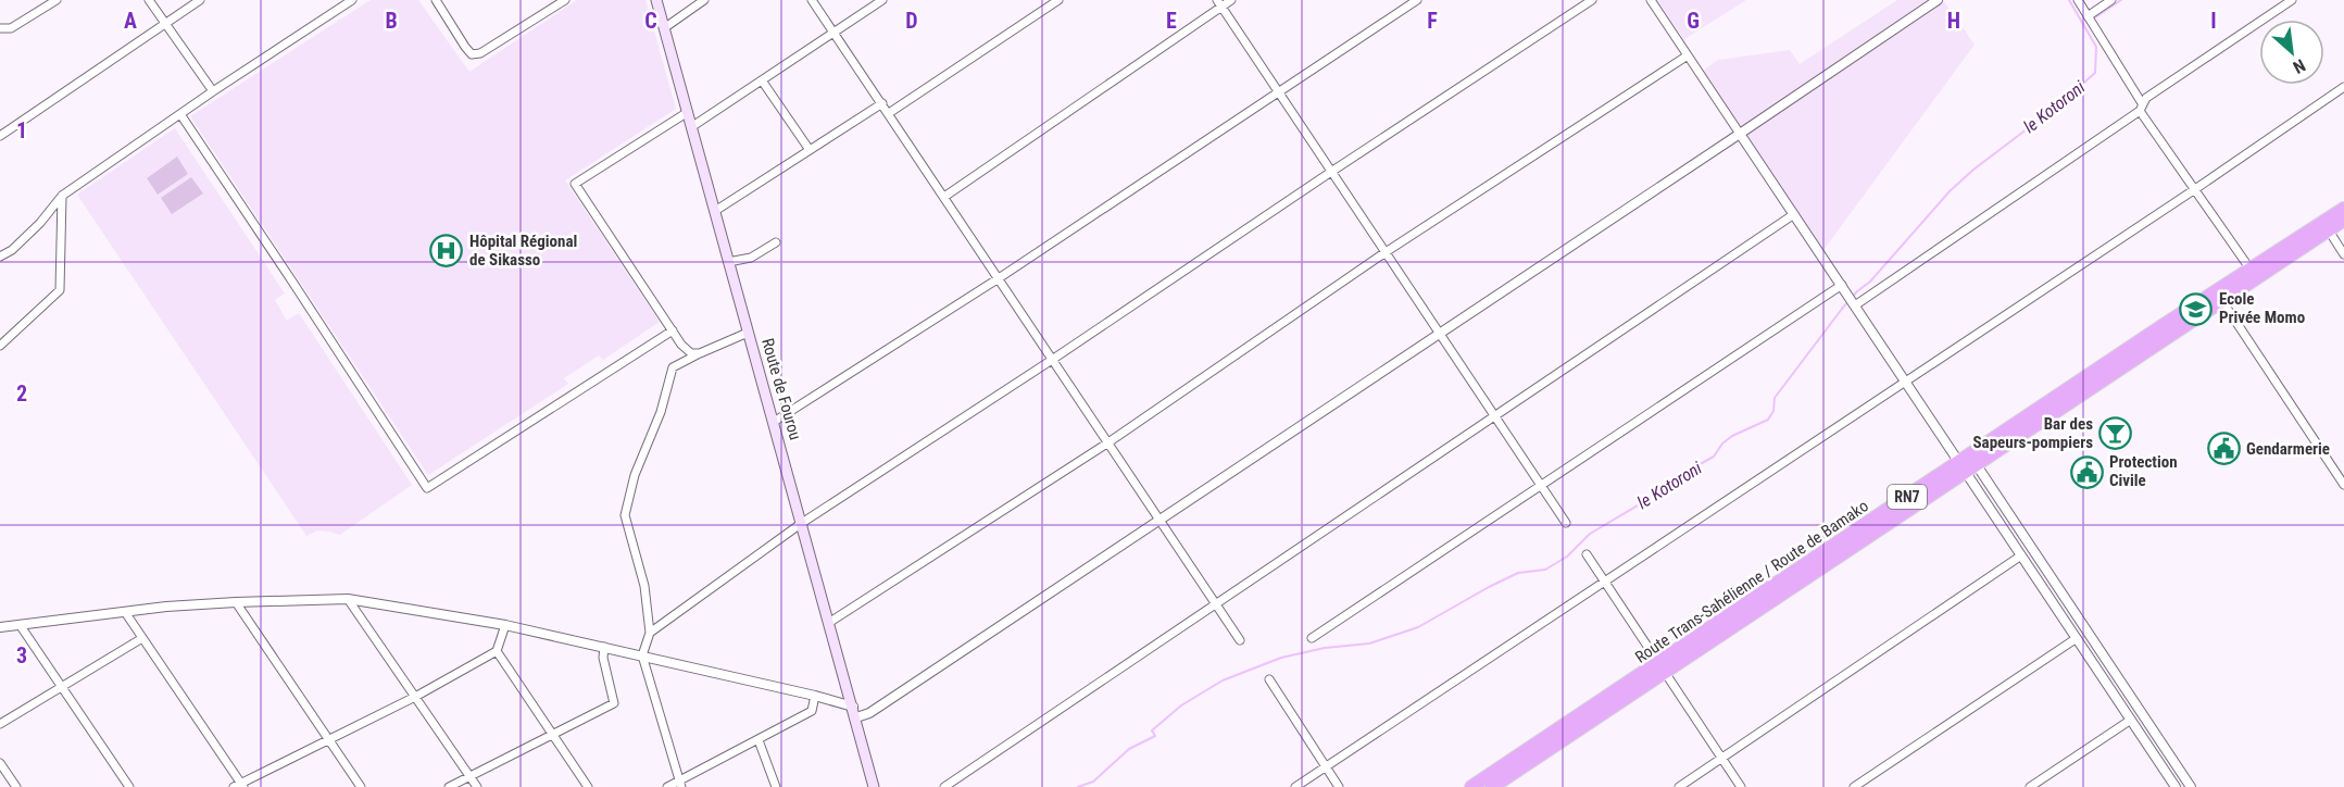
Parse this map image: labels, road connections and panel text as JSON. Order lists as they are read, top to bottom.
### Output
{
  "streets": {
    "highway": ["RN7", "Route Trans-Sahélienne / Route de Bamako"],
    "main road": ["Route de Fourou"]
  },
  "water": ["le Kotoroni"],
  "places": {
    "hospital": ["Hôpital Régional de Sikasso"],
    "school or university": ["Ecole Privée Momo"],
    "bar": ["Bar des Sapeurs-pompiers"],
    "public building": ["Gendarmerie", "Protection Civile"]
  },
  "north": "bottom right",
  "grid": {
    "columns": [
      "A",
      "B",
      "C",
      "D",
      "E",
      "F",
      "G",
      "H",
      "I"
    ],
    "rows": ["1", "2", "3"]
  }
}
